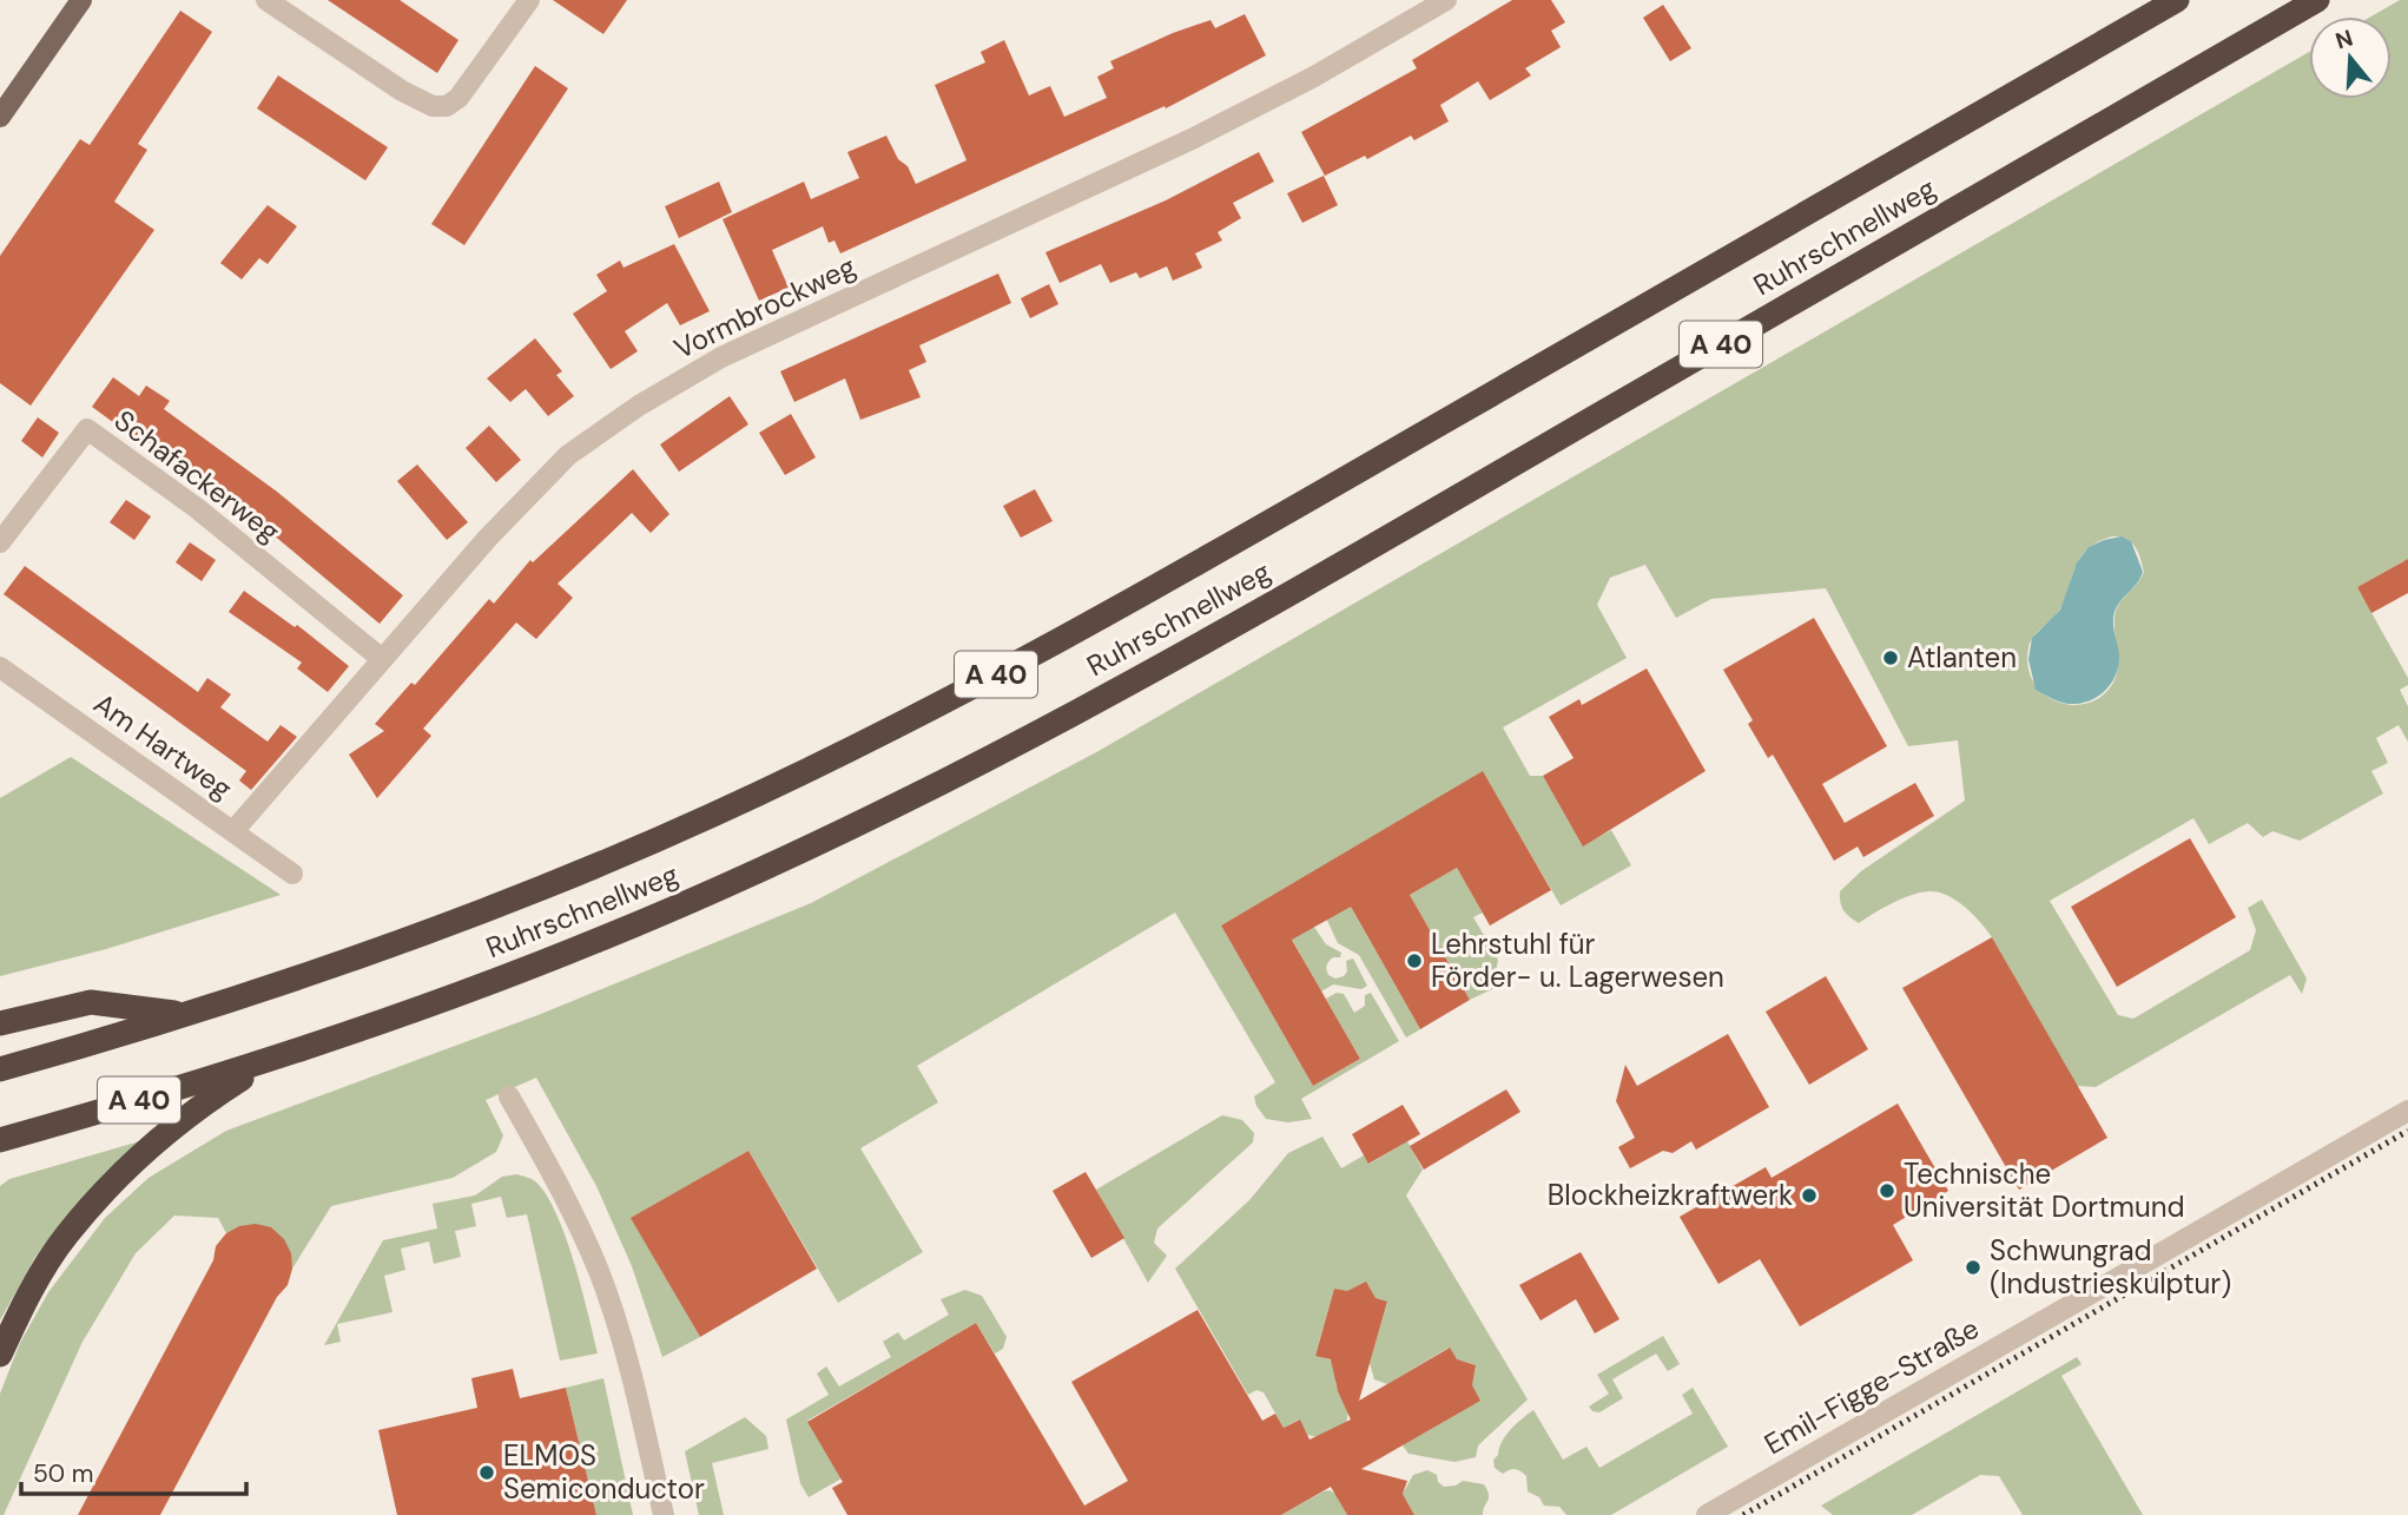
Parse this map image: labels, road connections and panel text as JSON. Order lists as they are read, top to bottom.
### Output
{
  "streets": {
    "highway": ["Ruhrschnellweg", "A 40"],
    "street": [
      "Vormbrockweg",
      "Schafackerweg",
      "Am Hartweg",
      "Emil-Figge-Straße"
    ]
  },
  "crossings": [
    ["Vormbrockweg", "Schafackerweg"],
    ["Vormbrockweg", "Am Hartweg"]
  ],
  "places": [
    "Atlanten",
    "Lehrstuhl für Förder- u. Lagerwesen",
    "Technische Universität Dortmund",
    "Blockheizkraftwerk",
    "Schwungrad (Industrieskulptur)",
    "ELMOS Semiconductor"
  ],
  "scale_bar": "50 m",
  "north": "top"
}
